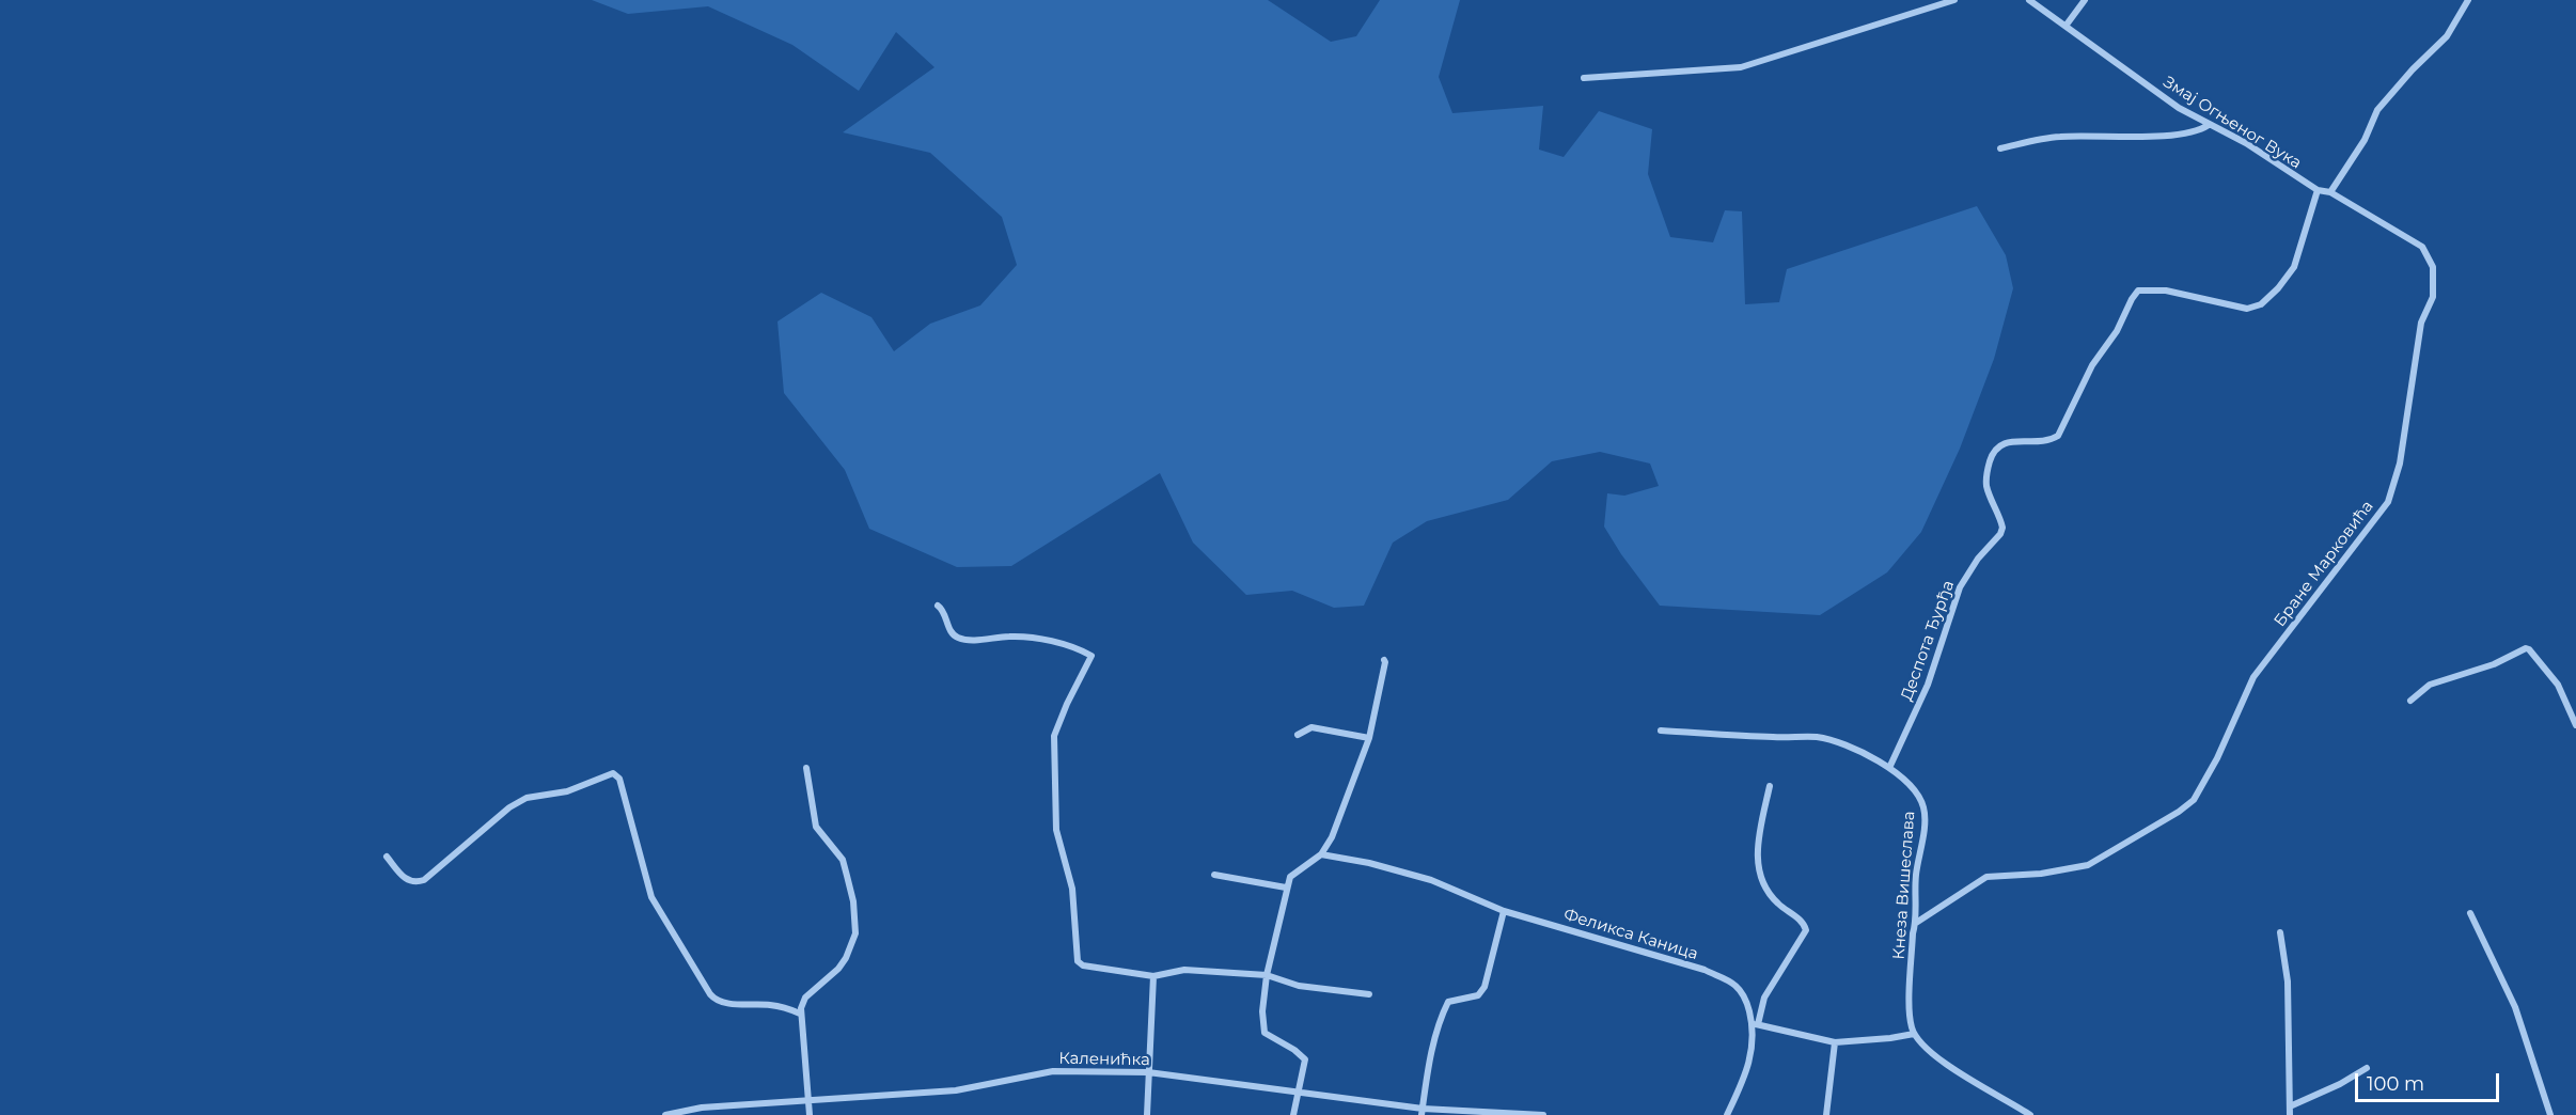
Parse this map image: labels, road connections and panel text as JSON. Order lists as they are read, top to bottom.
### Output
{
  "streets": {
    "street": [
      "Змај Огњеног Вука",
      "Бране Марковића",
      "Деспота Ђурђа",
      "Кнеза Вишеслава",
      "Феликса Каница",
      "Каленићка"
    ]
  },
  "crossings": [
    ["Змај Огњеног Вука", "Бране Марковића"],
    ["Змај Огњеног Вука", "Деспота Ђурђа"],
    ["Бране Марковића", "Кнеза Вишеслава"],
    ["Деспота Ђурђа", "Кнеза Вишеслава"]
  ],
  "scale_bar": "100 m"
}
